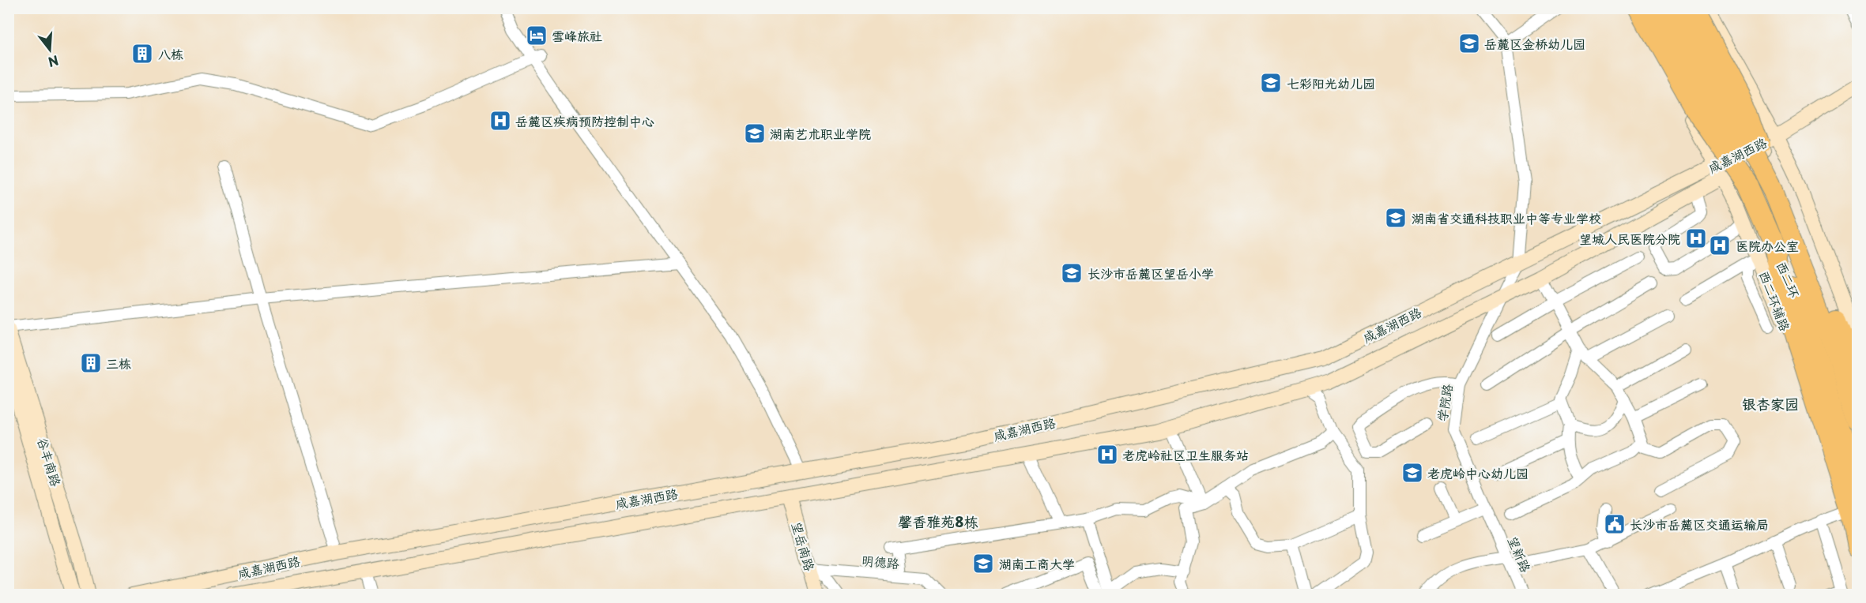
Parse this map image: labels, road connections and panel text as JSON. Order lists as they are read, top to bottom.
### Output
{
  "streets": {
    "highway": ["西二环"],
    "main road": [
      "咸嘉湖西路",
      "西二环辅路",
      "谷丰南路",
      "望岳南路"
    ],
    "street": ["学院路", "望新路", "明德路"]
  },
  "crossings": [
    ["咸嘉湖西路", "西二环辅路"],
    ["咸嘉湖西路", "学院路"],
    ["咸嘉湖西路", "望岳南路"],
    ["学院路", "望新路"],
    ["望岳南路", "明德路"]
  ],
  "districts": ["银杏家园", "馨香雅苑8栋"],
  "places": {
    "hotel": ["雪峰旅社"],
    "school or university": [
      "岳麓区金桥幼儿园",
      "七彩阳光幼儿园",
      "湖南艺术职业学院",
      "湖南省交通科技职业中等专业学校",
      "长沙市岳麓区望岳小学",
      "老虎岭中心幼儿园",
      "湖南工商大学"
    ],
    "building": ["八栋", "三栋"],
    "hospital": [
      "岳麓区疾病预防控制中心",
      "望城人民医院分院",
      "医院办公室",
      "老虎岭社区卫生服务站"
    ],
    "public building": ["长沙市岳麓区交通运输局"]
  },
  "north": "bottom"
}
